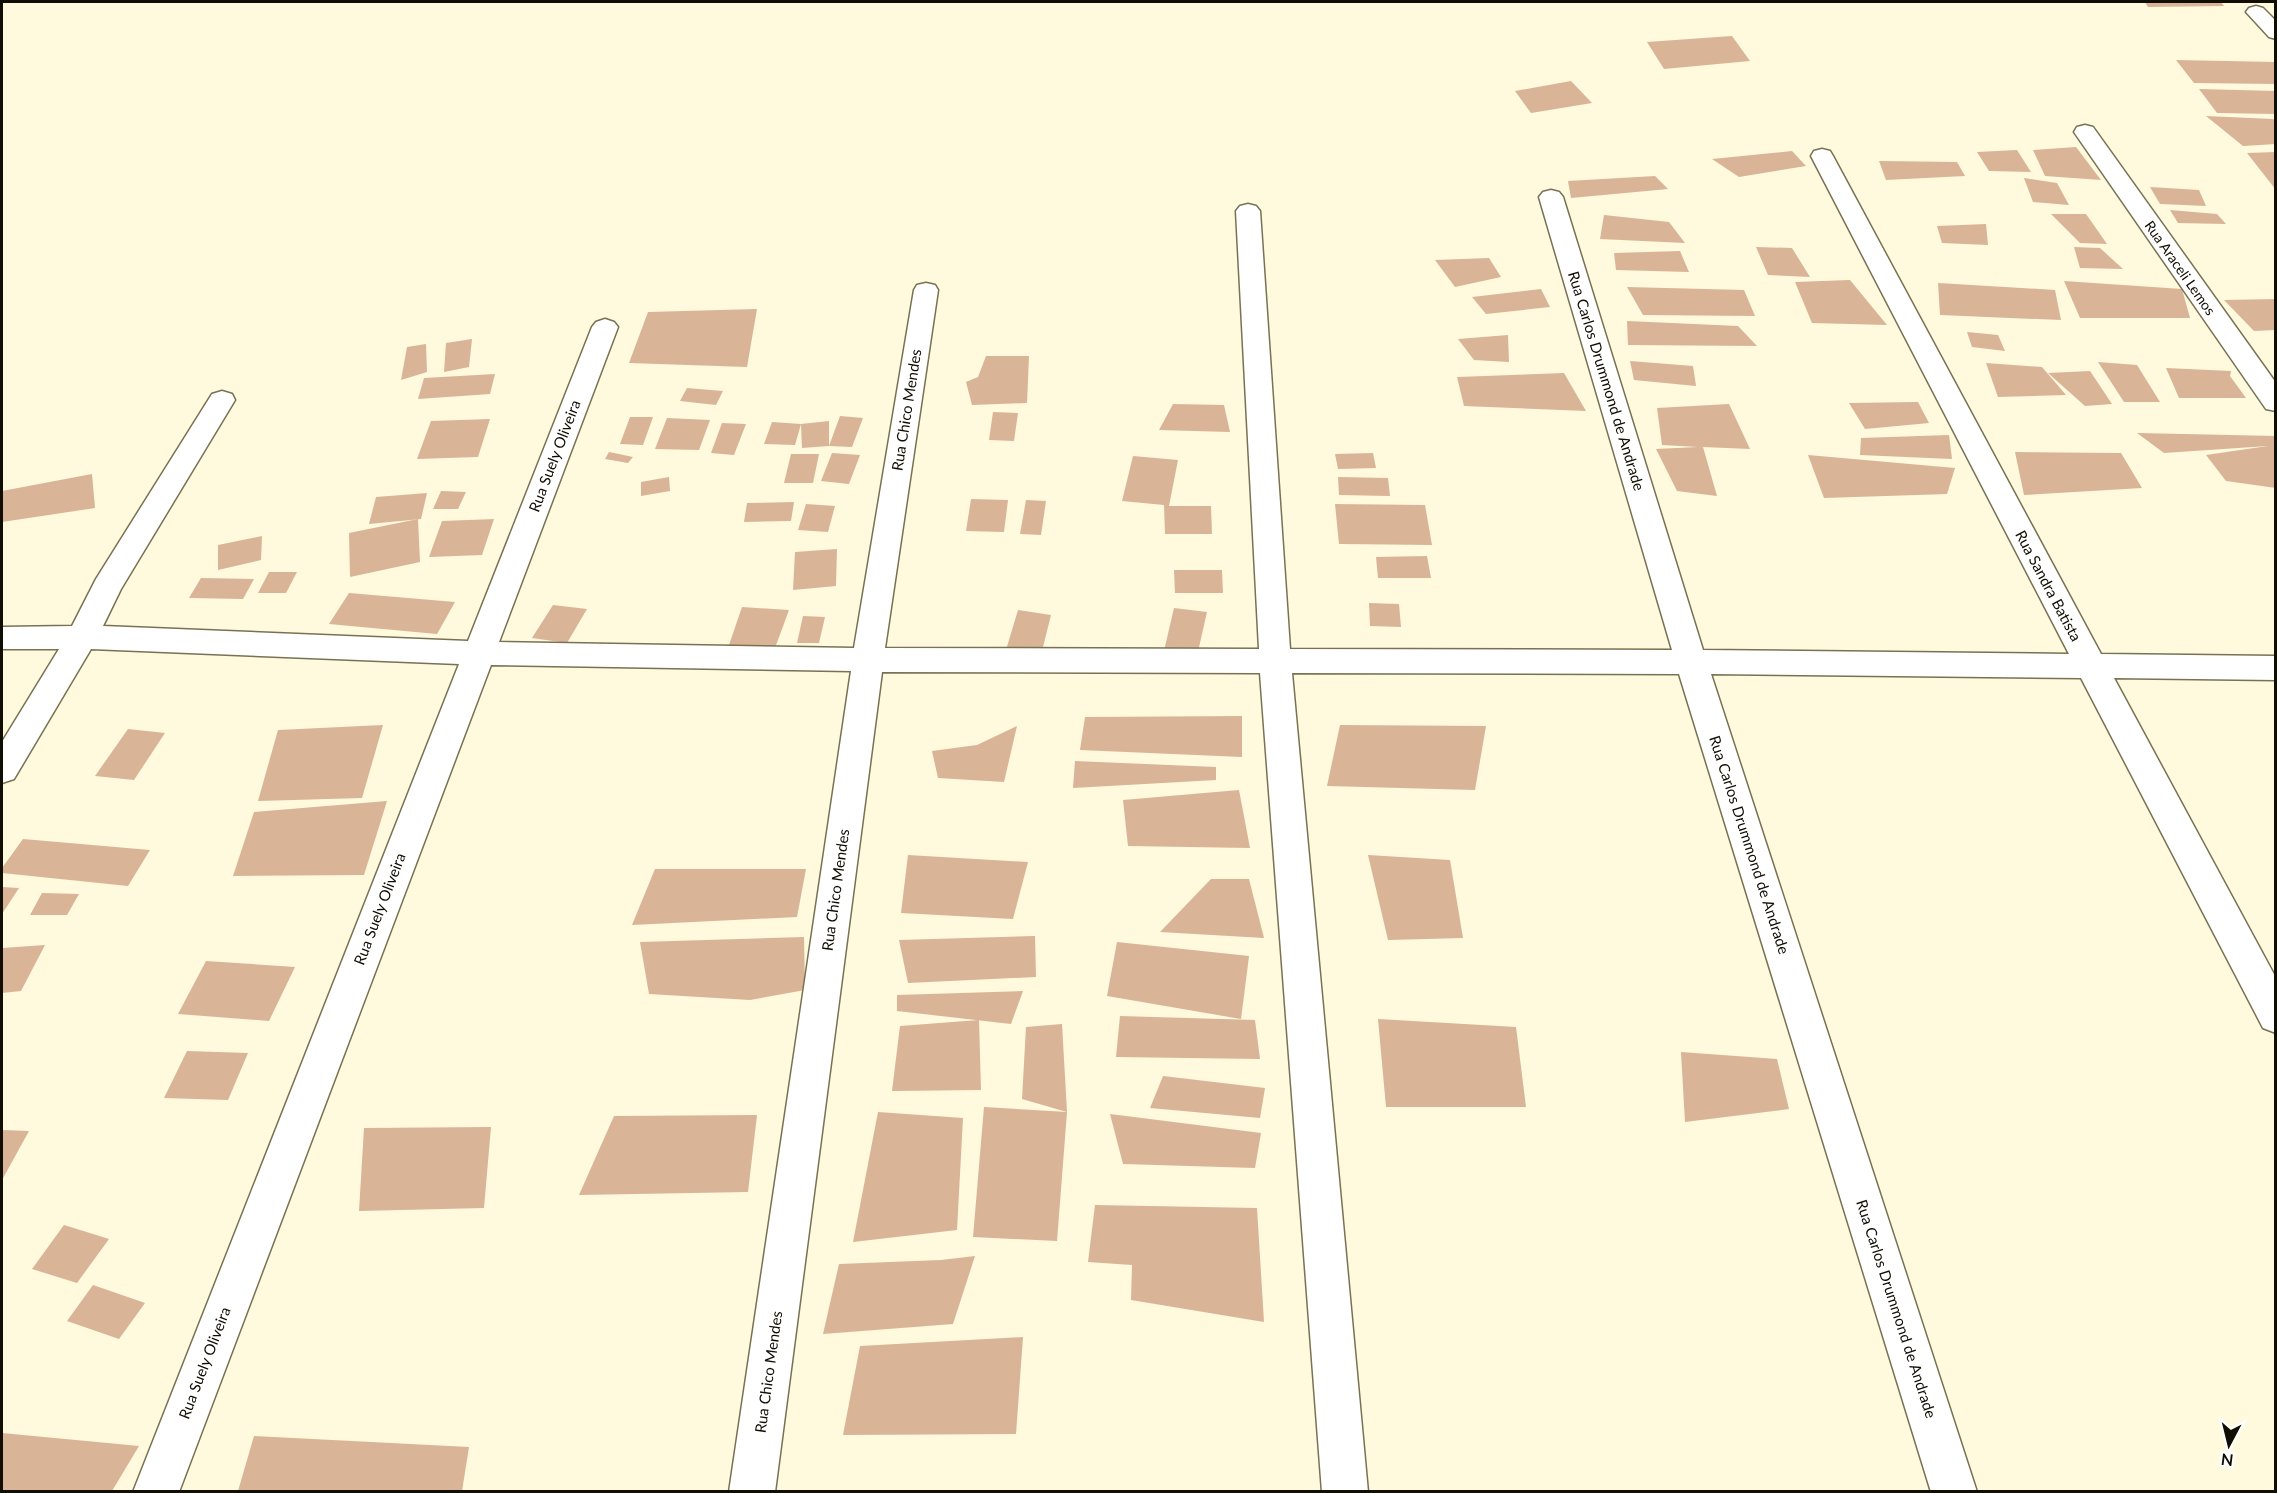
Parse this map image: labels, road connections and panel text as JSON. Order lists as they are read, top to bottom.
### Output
{
  "streets": {
    "street": [
      "Rua Araceli Lemos",
      "Rua Carlos Drummond de Andrade",
      "Rua Chico Mendes",
      "Rua Suely Oliveira",
      "Rua Sandra Batista"
    ]
  },
  "north": "bottom"
}
